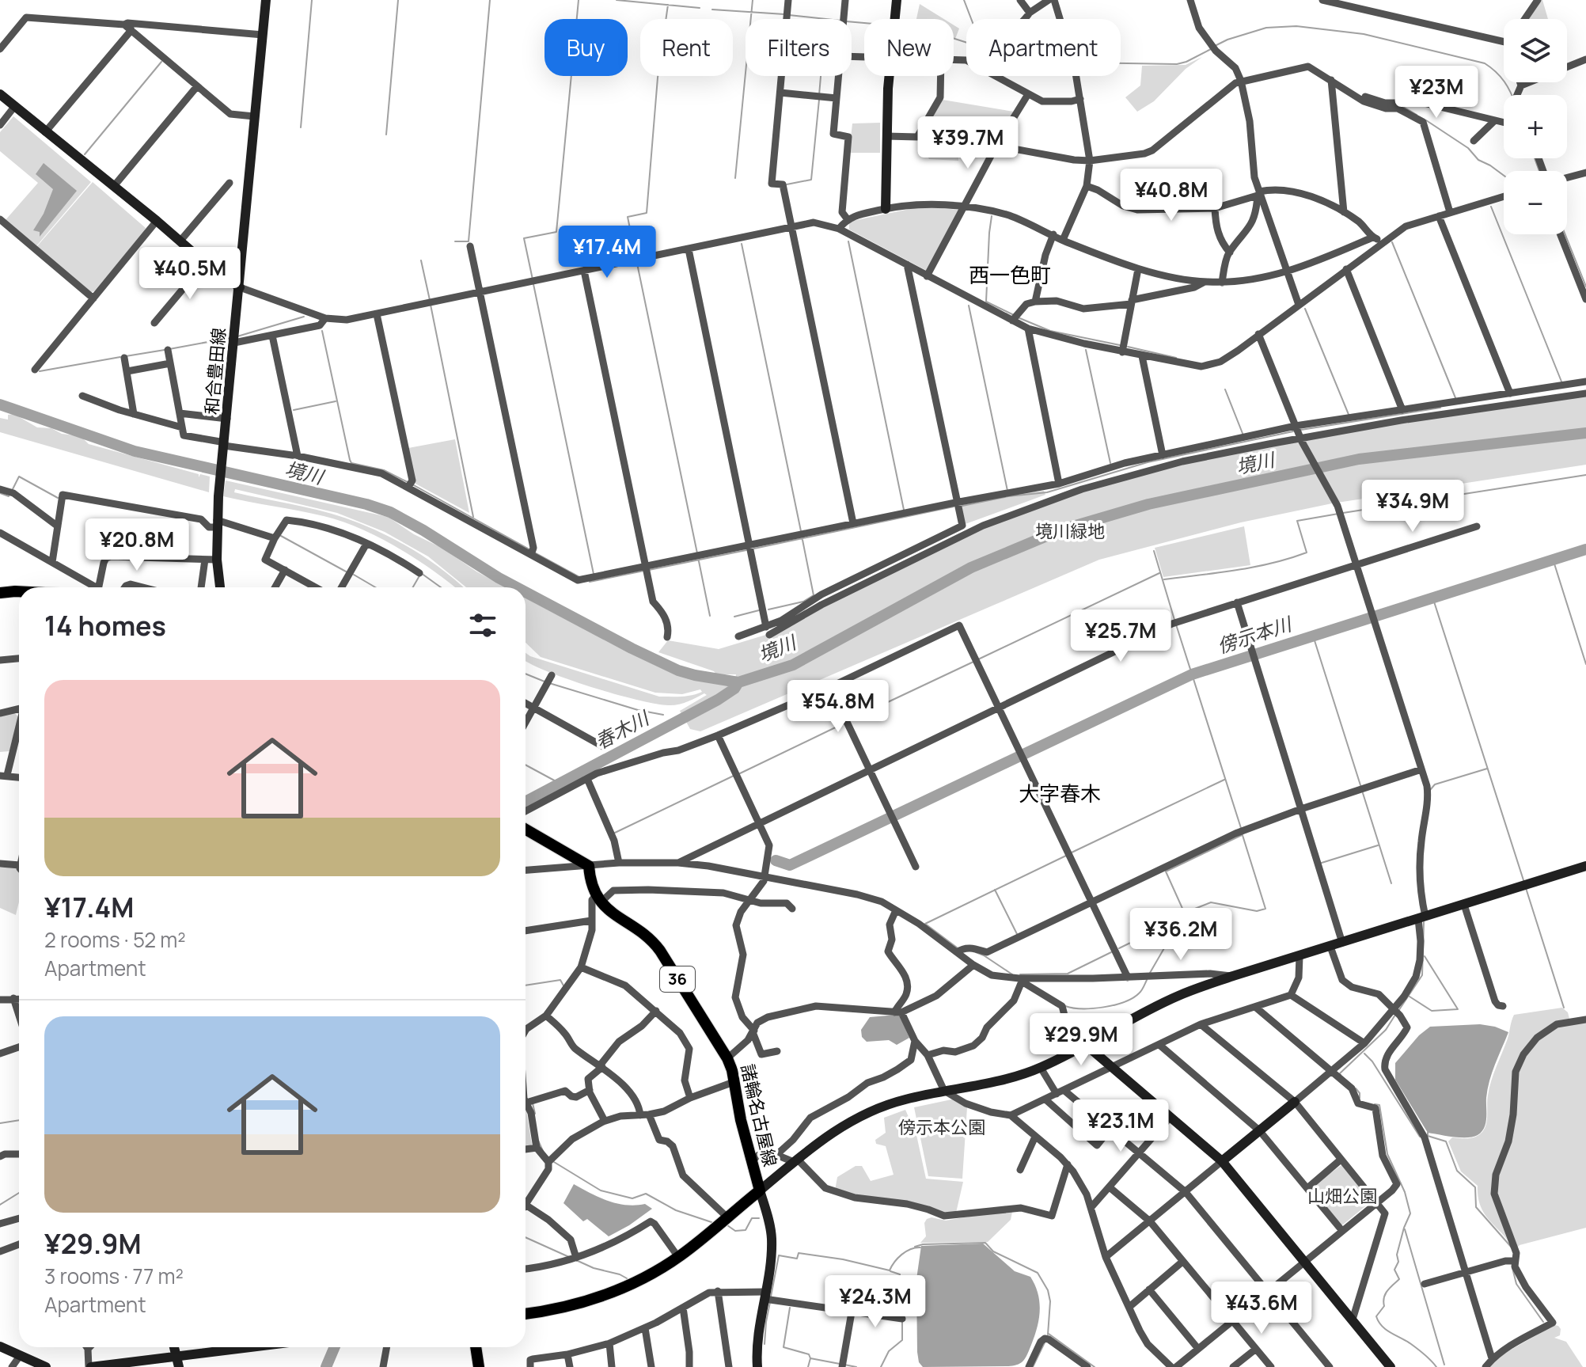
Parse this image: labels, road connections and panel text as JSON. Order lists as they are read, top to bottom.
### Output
{
  "streets": {
    "main road": ["36", "諸輪名古屋線"],
    "street": ["和合豊田線"]
  },
  "districts": ["西一色町", "大字春木"],
  "water": ["境川", "傍示本川", "春木川"],
  "parks": ["境川緑地", "傍示本公園", "山畑公園"],
  "page": {
    "map_buttons": ["+", "−"],
    "chip": [
      "Buy",
      "Rent",
      "Filters",
      "New",
      "Apartment"
    ],
    "price": [
      "¥23M",
      "¥39.7M",
      "¥40.8M",
      "¥17.4M",
      "¥40.5M",
      "¥34.9M",
      "¥20.8M",
      "¥25.7M",
      "¥54.8M",
      "¥36.2M",
      "¥29.9M",
      "¥23.1M",
      "¥24.3M",
      "¥43.6M"
    ],
    "heading": "14 homes",
    "list": [
      {
        "name": "¥17.4M",
        "note": "2 rooms · 52 m² · Apartment"
      },
      {
        "name": "¥29.9M",
        "note": "3 rooms · 77 m² · Apartment"
      }
    ]
  }
}
